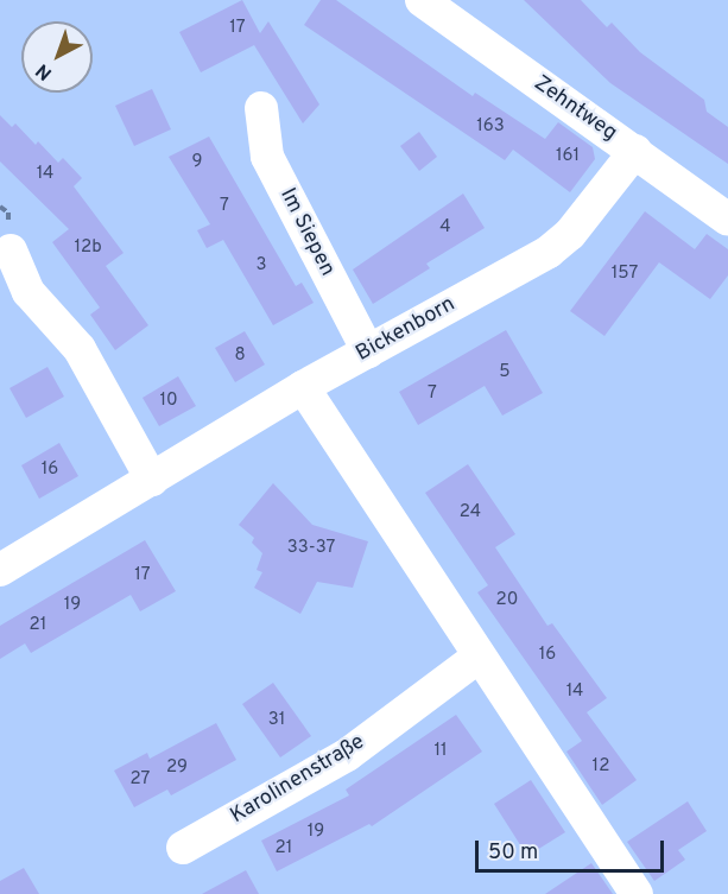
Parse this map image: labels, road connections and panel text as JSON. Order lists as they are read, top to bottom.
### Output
{
  "streets": {
    "street": [
      "Zehntweg",
      "Im Siepen",
      "Bickenborn",
      "Karolinenstraße"
    ]
  },
  "crossings": [
    ["Zehntweg", "Bickenborn"],
    ["Im Siepen", "Bickenborn"]
  ],
  "house_numbers": [
    "17",
    "163",
    "161",
    "9",
    "14",
    "7",
    "4",
    "12b",
    "3",
    "157",
    "8",
    "5",
    "7",
    "10",
    "16",
    "24",
    "33-37",
    "17",
    "20",
    "19",
    "21",
    "16",
    "14",
    "31",
    "11",
    "12",
    "29",
    "27",
    "19",
    "21"
  ],
  "scale_bar": "50 m",
  "north": "bottom left"
}
